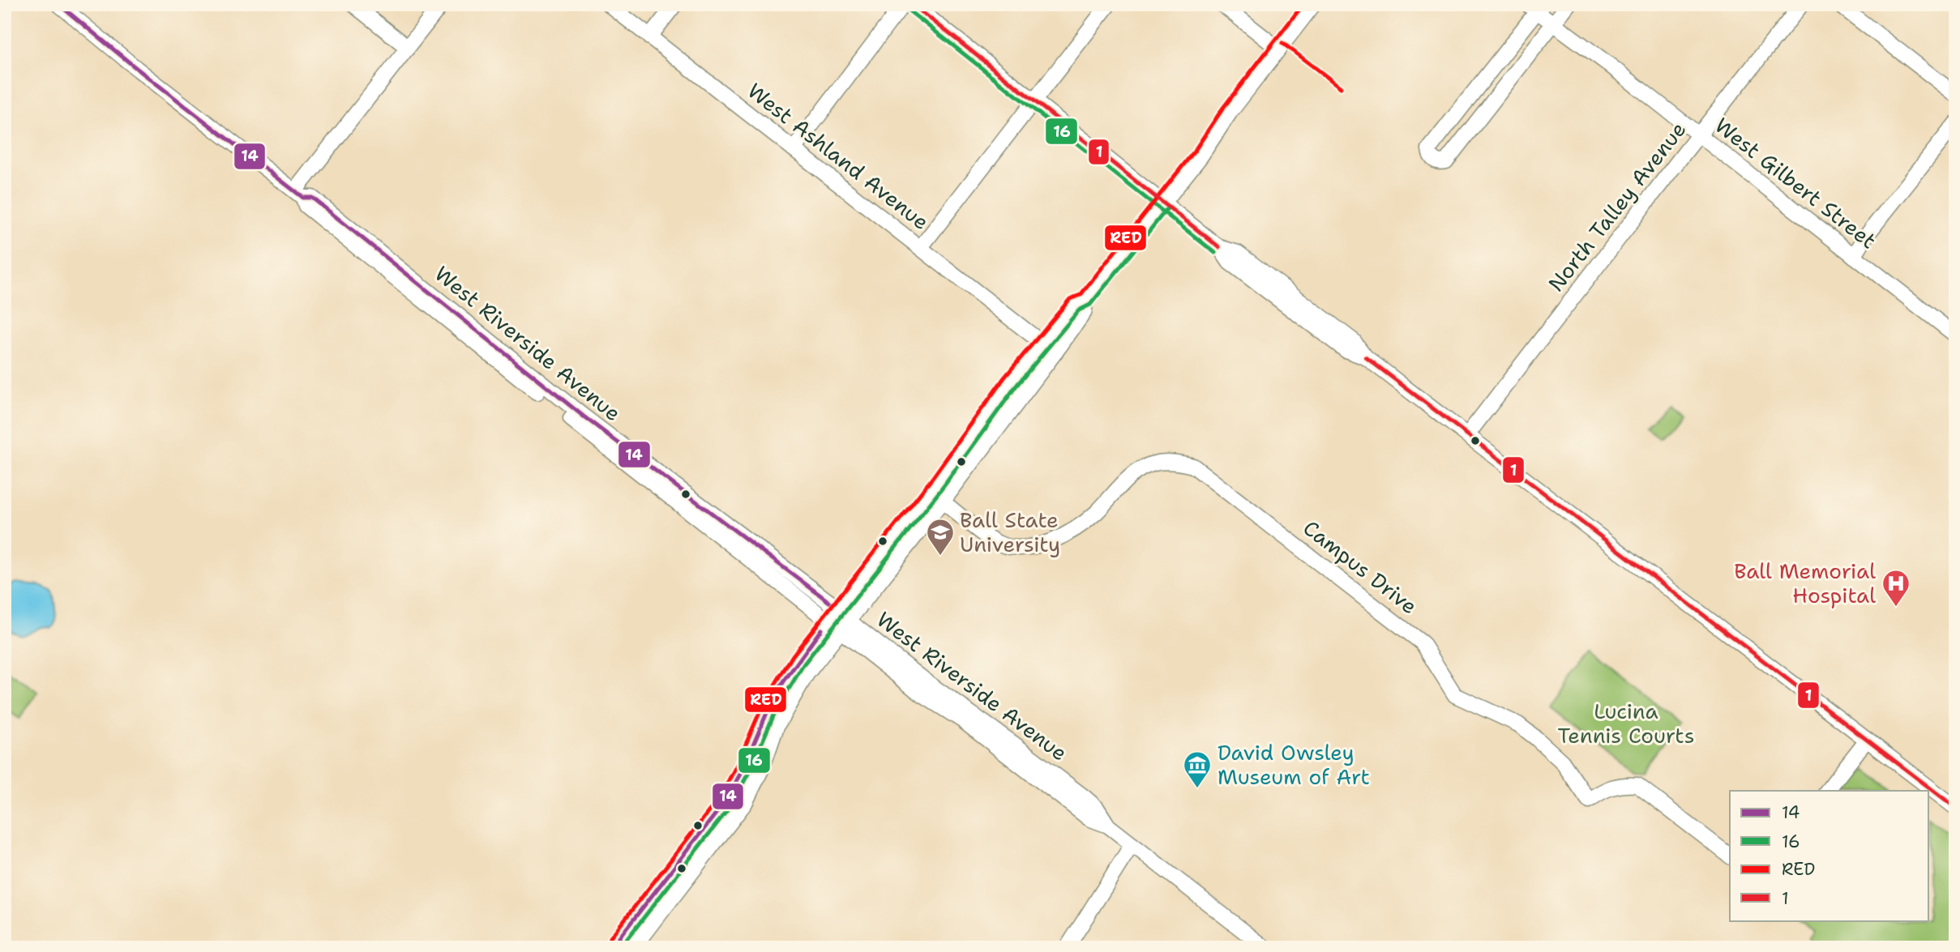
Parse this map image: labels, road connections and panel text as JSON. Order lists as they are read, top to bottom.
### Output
{
  "streets": {
    "street": [
      "West Ashland Avenue",
      "West Gilbert Street",
      "North Talley Avenue",
      "West Riverside Avenue",
      "Campus Drive"
    ]
  },
  "crossings": [
    ["West Gilbert Street", "North Talley Avenue"]
  ],
  "parks": ["Lucina Tennis Courts"],
  "places": {
    "school or university": ["Ball State University"],
    "hospital": ["Ball Memorial Hospital"],
    "museum": ["David Owsley Museum of Art"]
  },
  "lines": [
    "transit line 14",
    "transit line RED",
    "transit line 1",
    "transit line 16"
  ],
  "legend": [
    "14",
    "16",
    "RED",
    "1"
  ]
}
